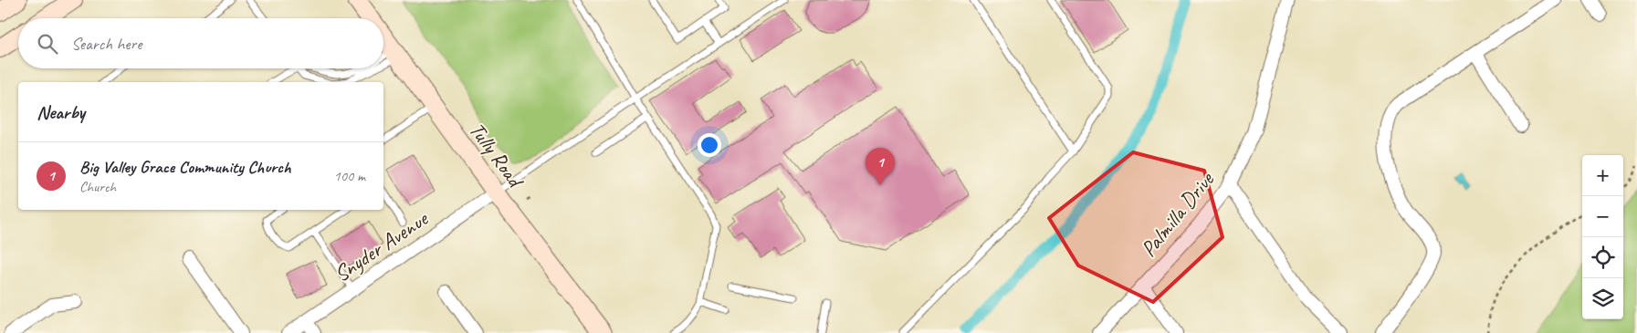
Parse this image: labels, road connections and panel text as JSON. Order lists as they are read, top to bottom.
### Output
{
  "streets": {
    "main road": ["Tully Road"],
    "street": ["Palmilla Drive", "Snyder Avenue"]
  },
  "crossings": [
    ["Tully Road", "Snyder Avenue"]
  ],
  "page": {
    "search": "Search here",
    "heading": "Nearby",
    "list": [
      {
        "mark": "1",
        "name": "Big Valley Grace Community Church",
        "note": "Church",
        "value": "100 m"
      }
    ],
    "pins": "1",
    "map_buttons": ["+", "−"]
  }
}
